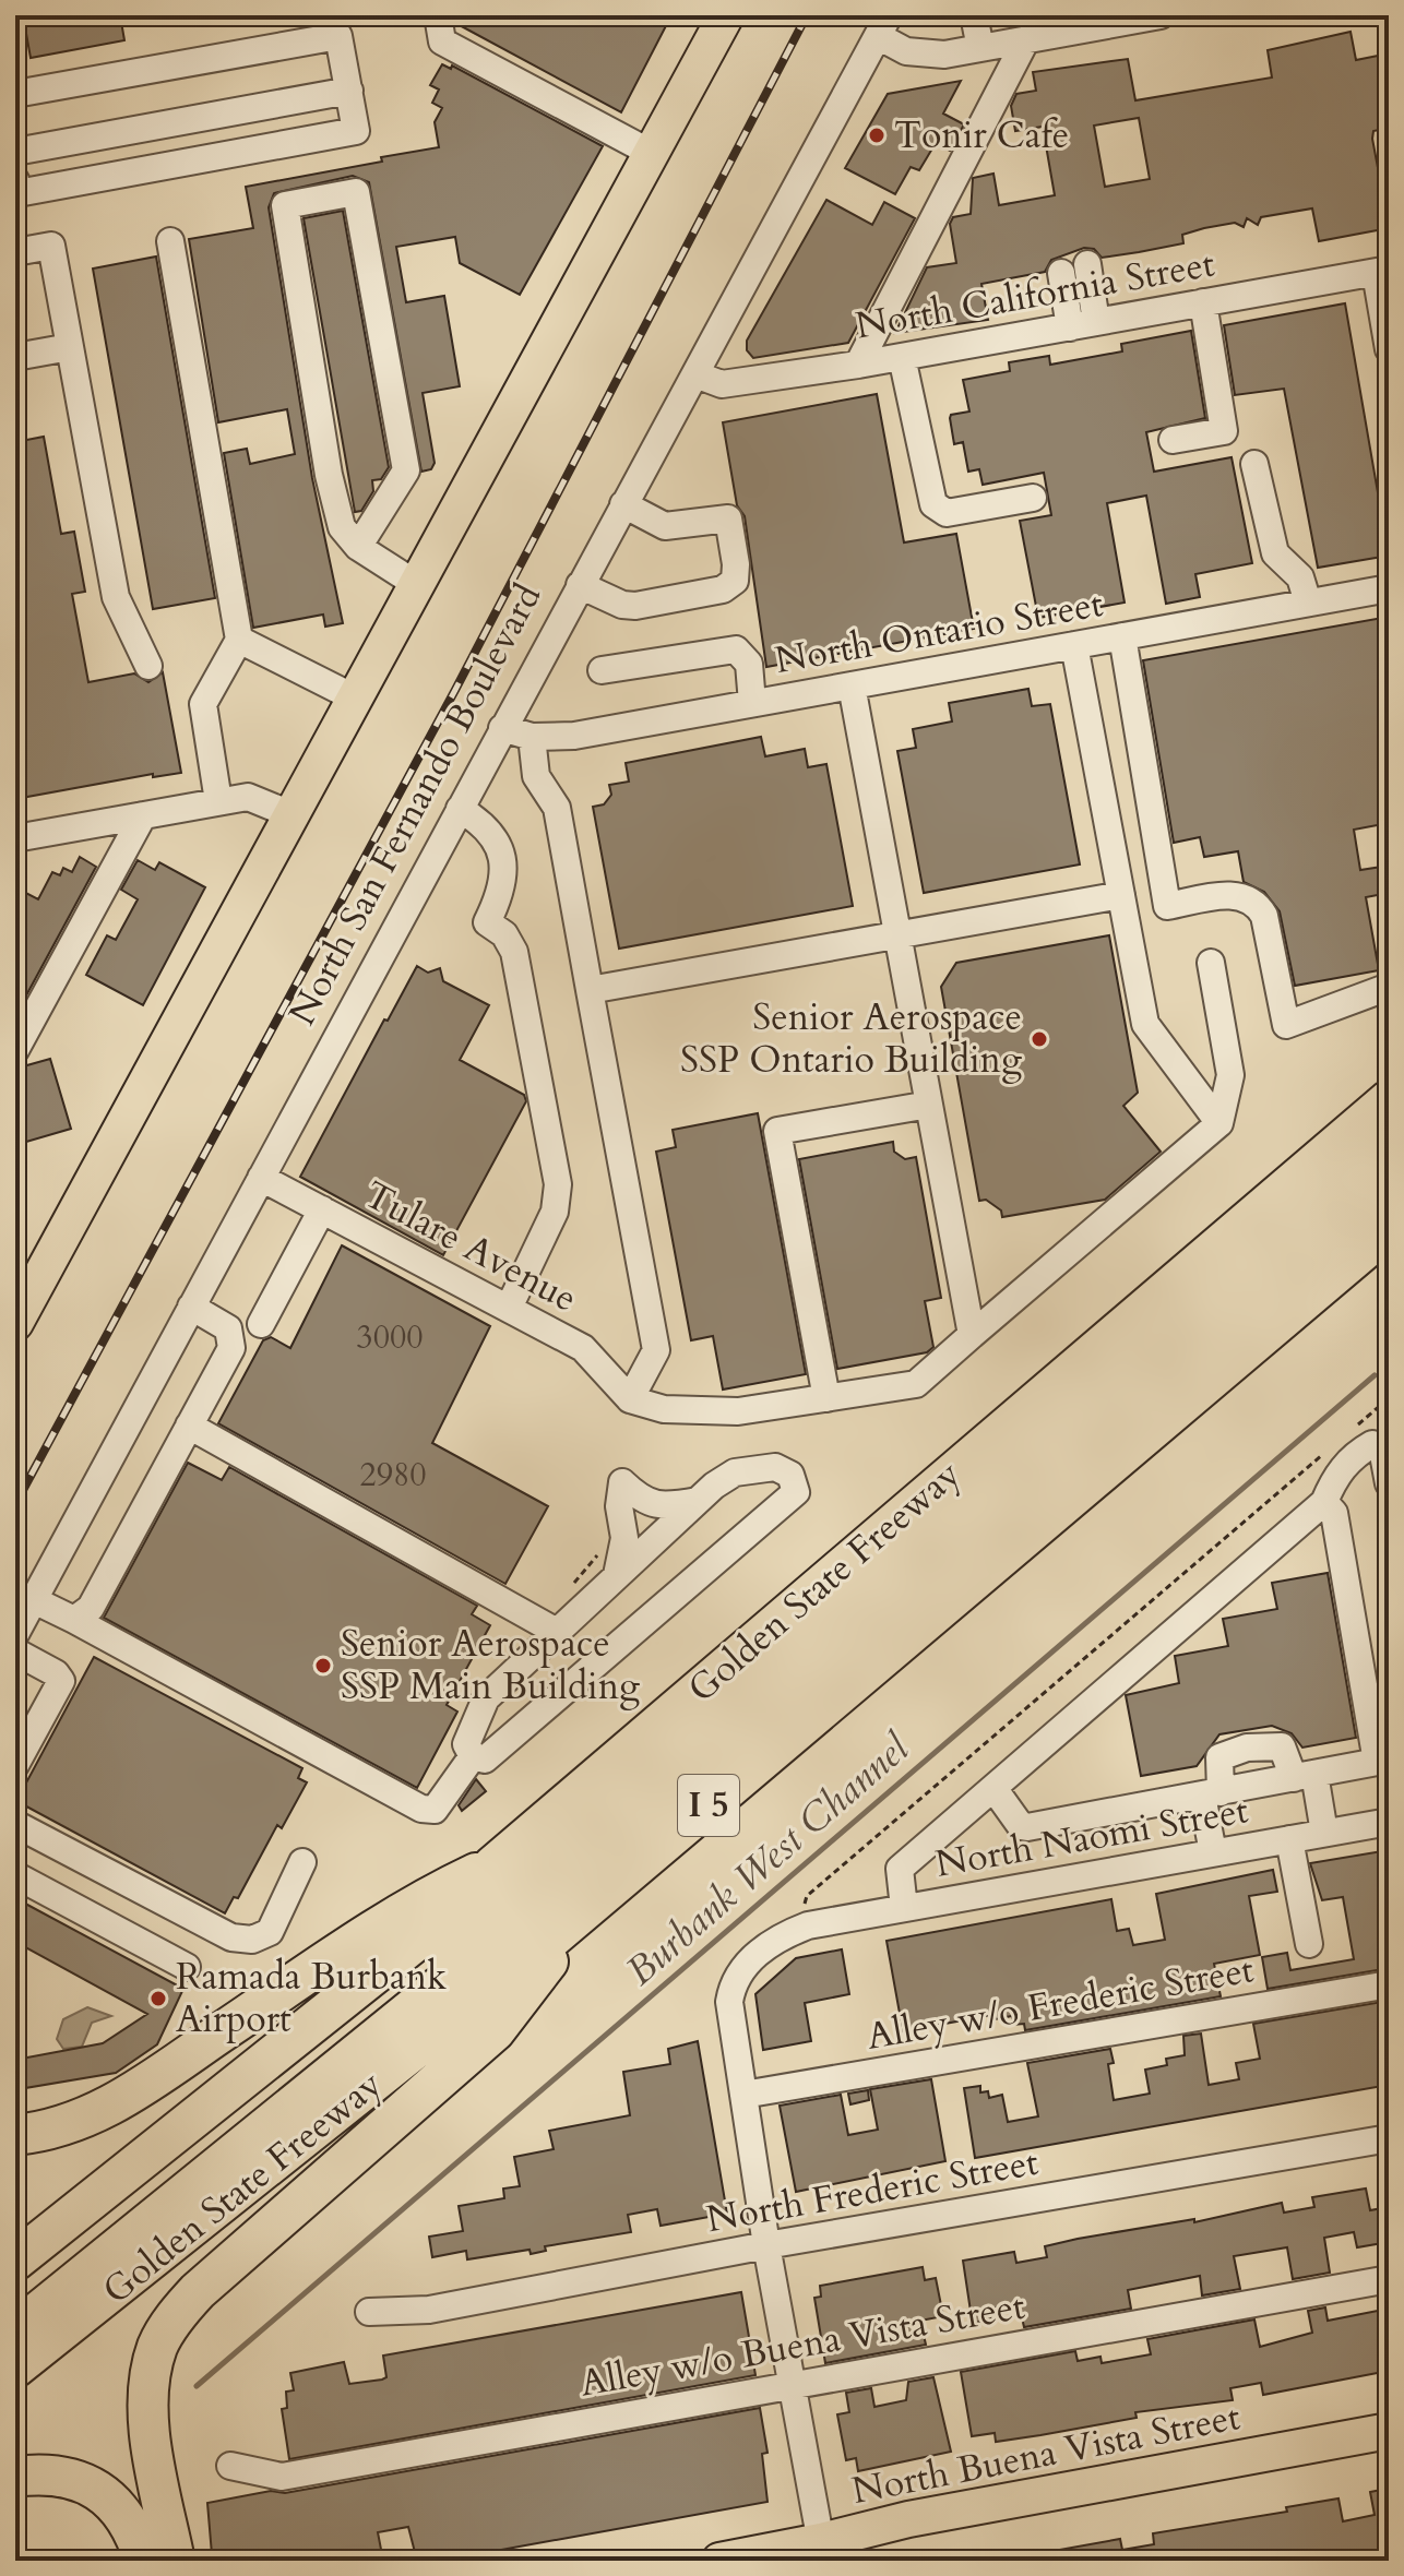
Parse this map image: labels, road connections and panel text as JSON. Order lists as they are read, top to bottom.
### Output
{
  "streets": {
    "highway": ["Golden State Freeway", "I 5"],
    "main road": ["North Buena Vista Street"],
    "street": [
      "North California Street",
      "North Ontario Street",
      "North San Fernando Boulevard",
      "Tulare Avenue",
      "North Naomi Street",
      "Alley w/o Frederic Street",
      "North Frederic Street",
      "Alley w/o Buena Vista Street"
    ]
  },
  "crossings": [
    ["North California Street", "North San Fernando Boulevard"],
    ["North Ontario Street", "North San Fernando Boulevard"],
    ["North San Fernando Boulevard", "Tulare Avenue"]
  ],
  "water": ["Burbank West Channel"],
  "places": [
    "Tonir Cafe",
    "Senior Aerospace SSP Ontario Building",
    "Senior Aerospace SSP Main Building",
    "Ramada Burbank Airport"
  ],
  "house_numbers": ["3000", "2980"]
}
